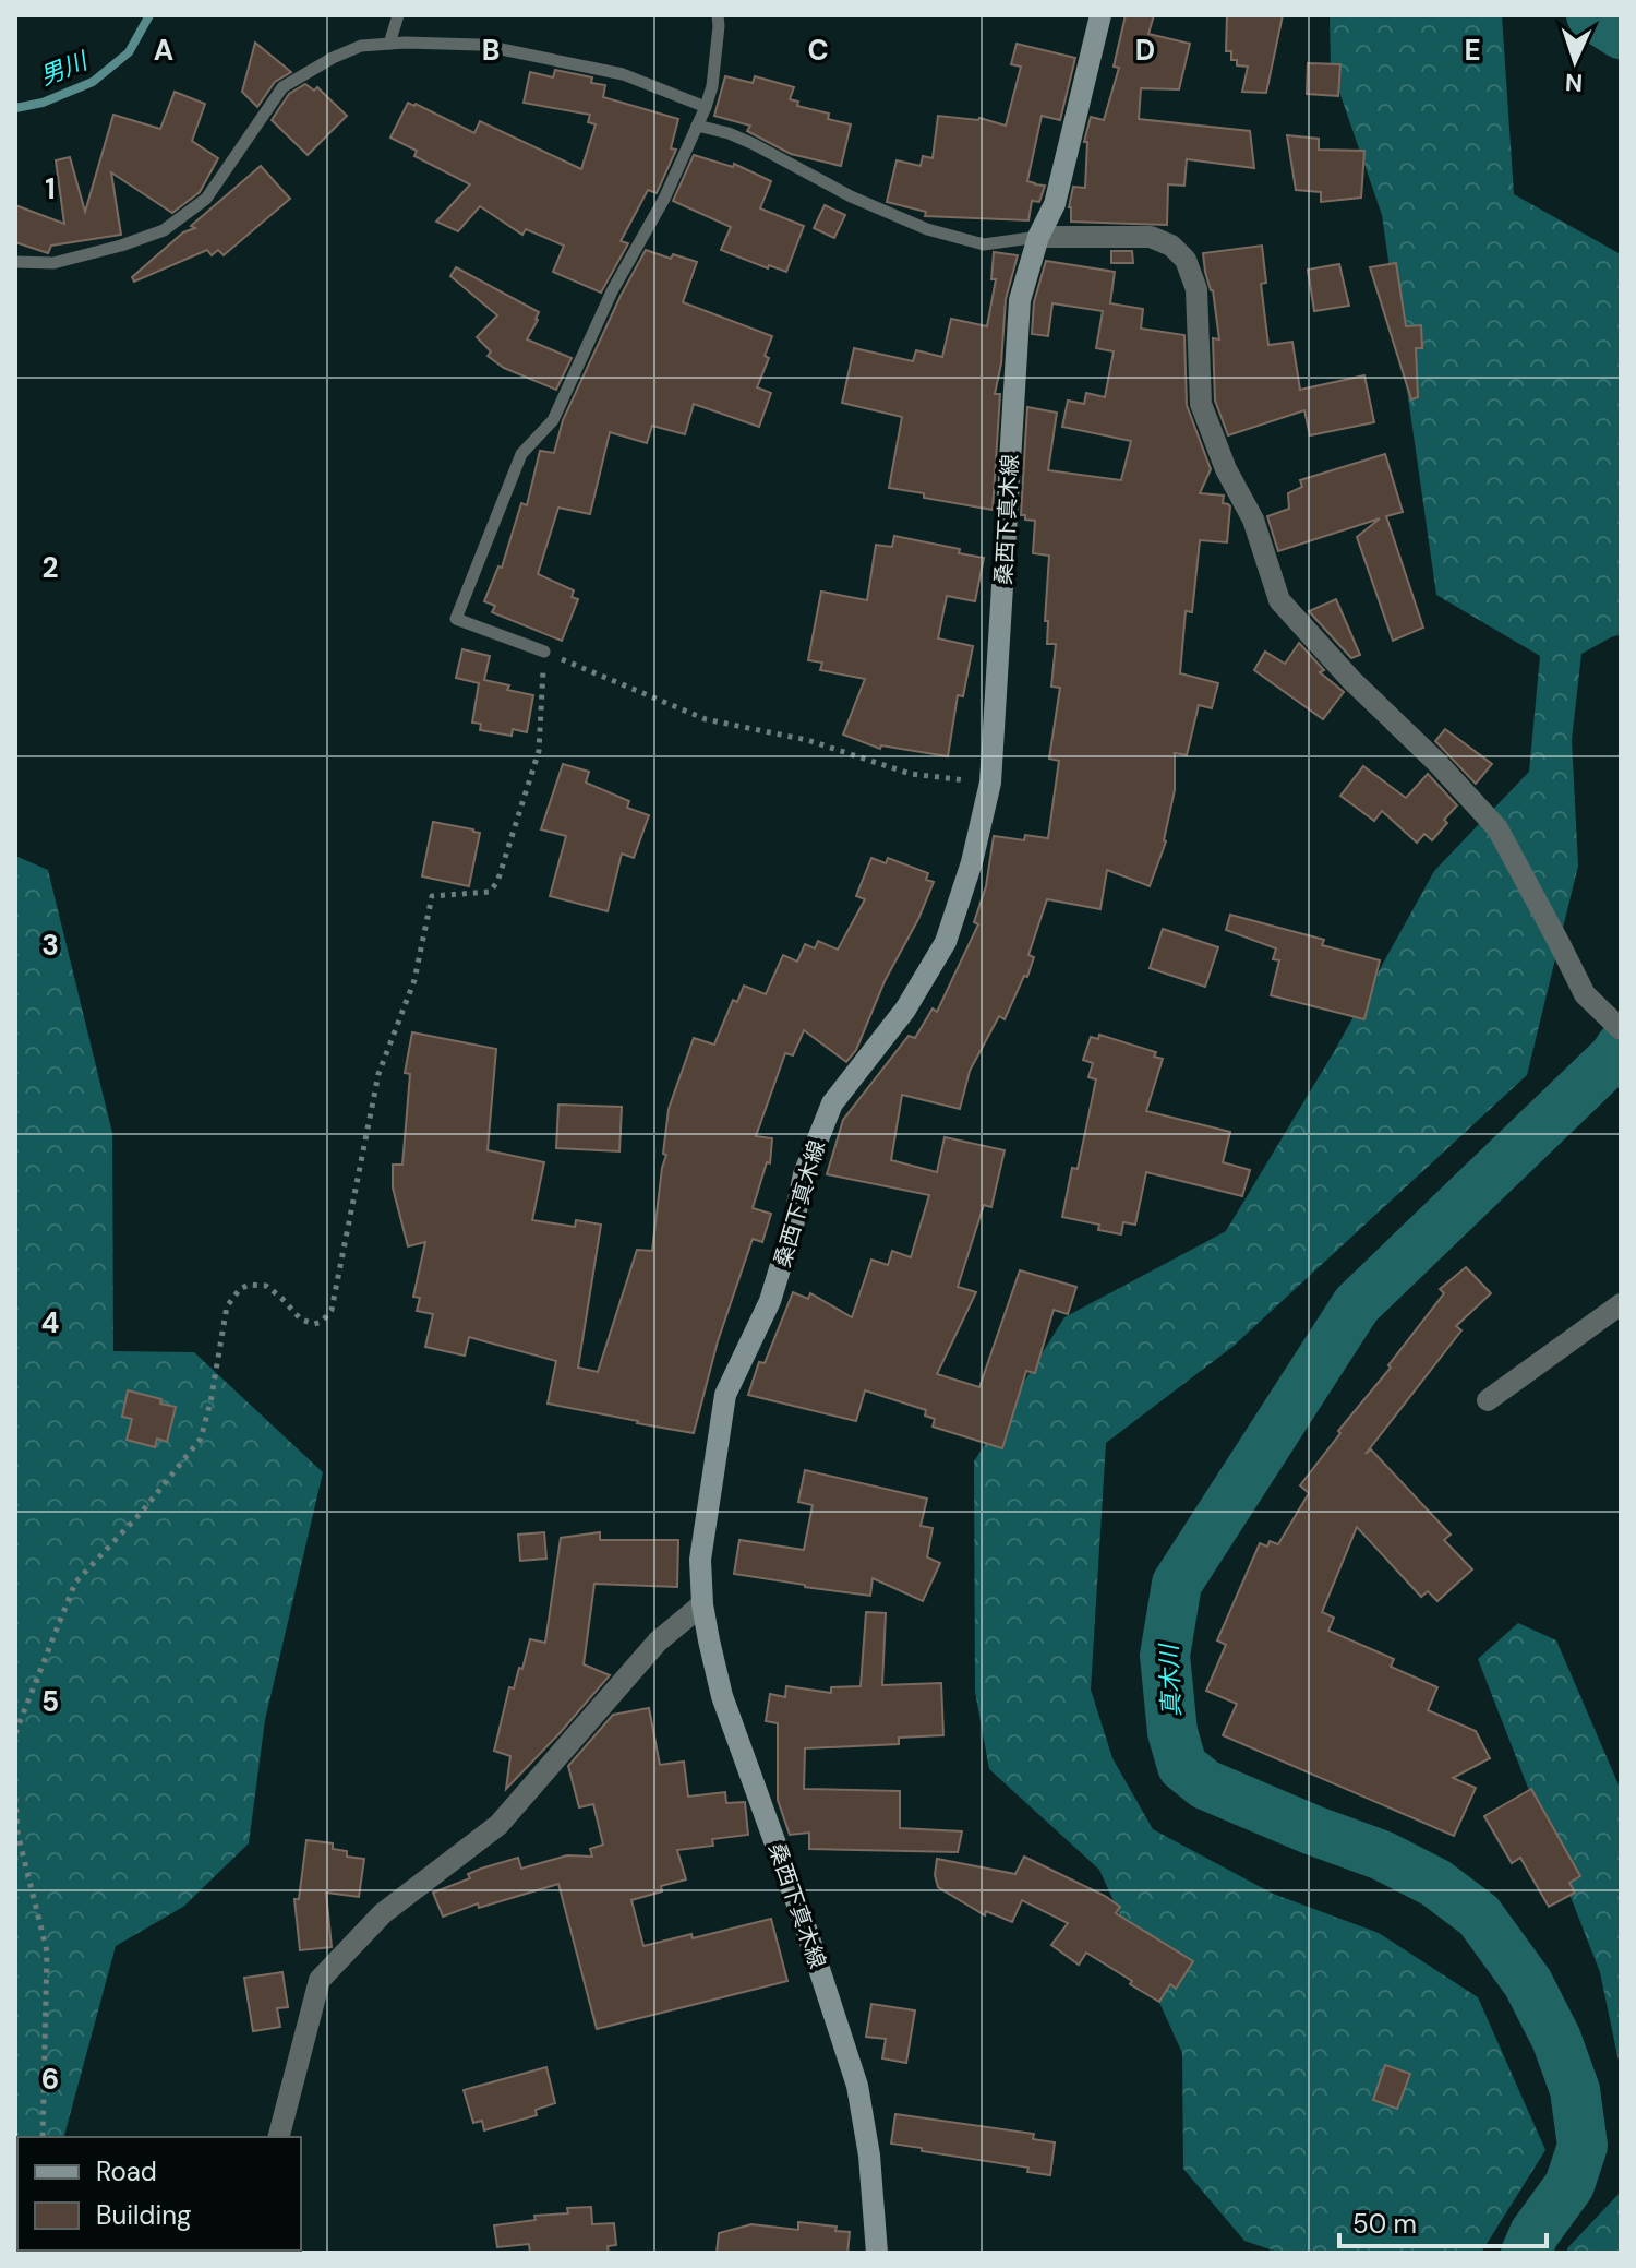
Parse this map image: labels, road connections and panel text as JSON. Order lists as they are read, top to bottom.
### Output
{
  "streets": {
    "main road": ["桑西下真木線"]
  },
  "water": ["男川", "真木川"],
  "legend": ["Road", "Building"],
  "scale_bar": "50 m",
  "north": "bottom",
  "grid": {
    "columns": [
      "A",
      "B",
      "C",
      "D",
      "E"
    ],
    "rows": [
      "1",
      "2",
      "3",
      "4",
      "5",
      "6"
    ]
  }
}
